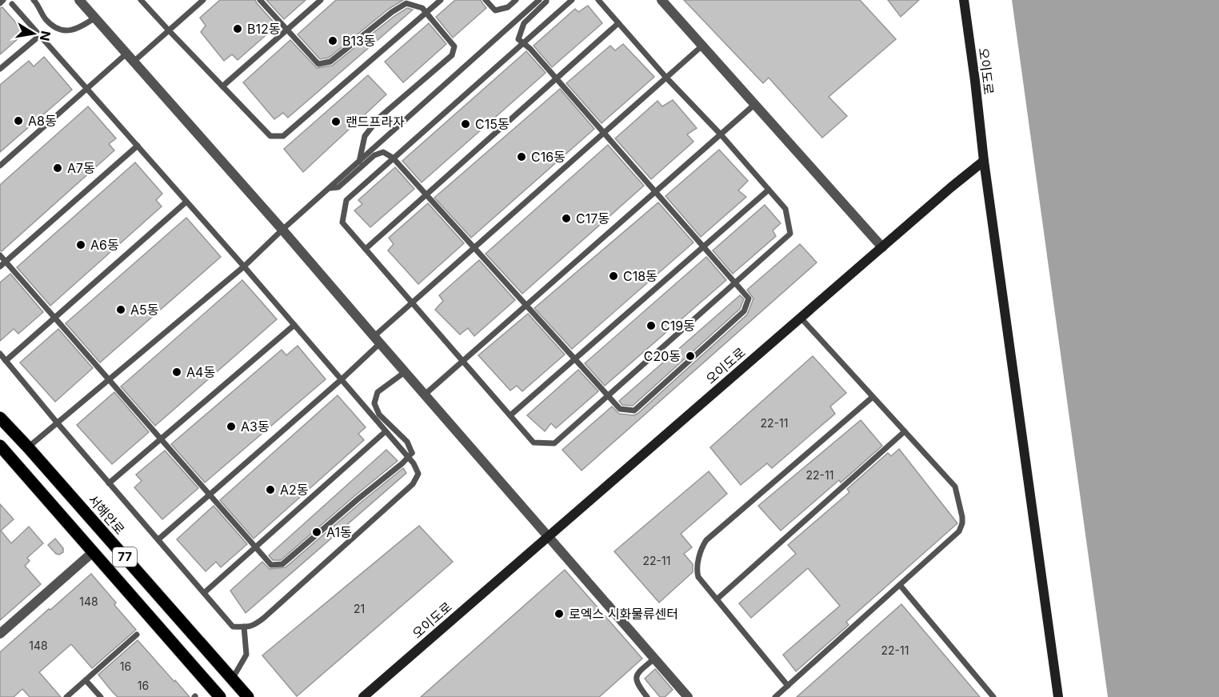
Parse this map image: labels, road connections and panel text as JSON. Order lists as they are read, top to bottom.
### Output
{
  "streets": {
    "main road": ["오이도로", "서해안로", "77"]
  },
  "places": [
    "B12동",
    "B13동",
    "A8동",
    "랜드프라자",
    "C15동",
    "C16동",
    "A7동",
    "C17동",
    "A6동",
    "C18동",
    "A5동",
    "C19동",
    "C20동",
    "A4동",
    "A3동",
    "A2동",
    "A1동",
    "로엑스 시화물류센터"
  ],
  "house_numbers": [
    "22-11",
    "22-11",
    "22-11",
    "148",
    "21",
    "148",
    "22-11",
    "16",
    "16"
  ],
  "north": "right"
}
